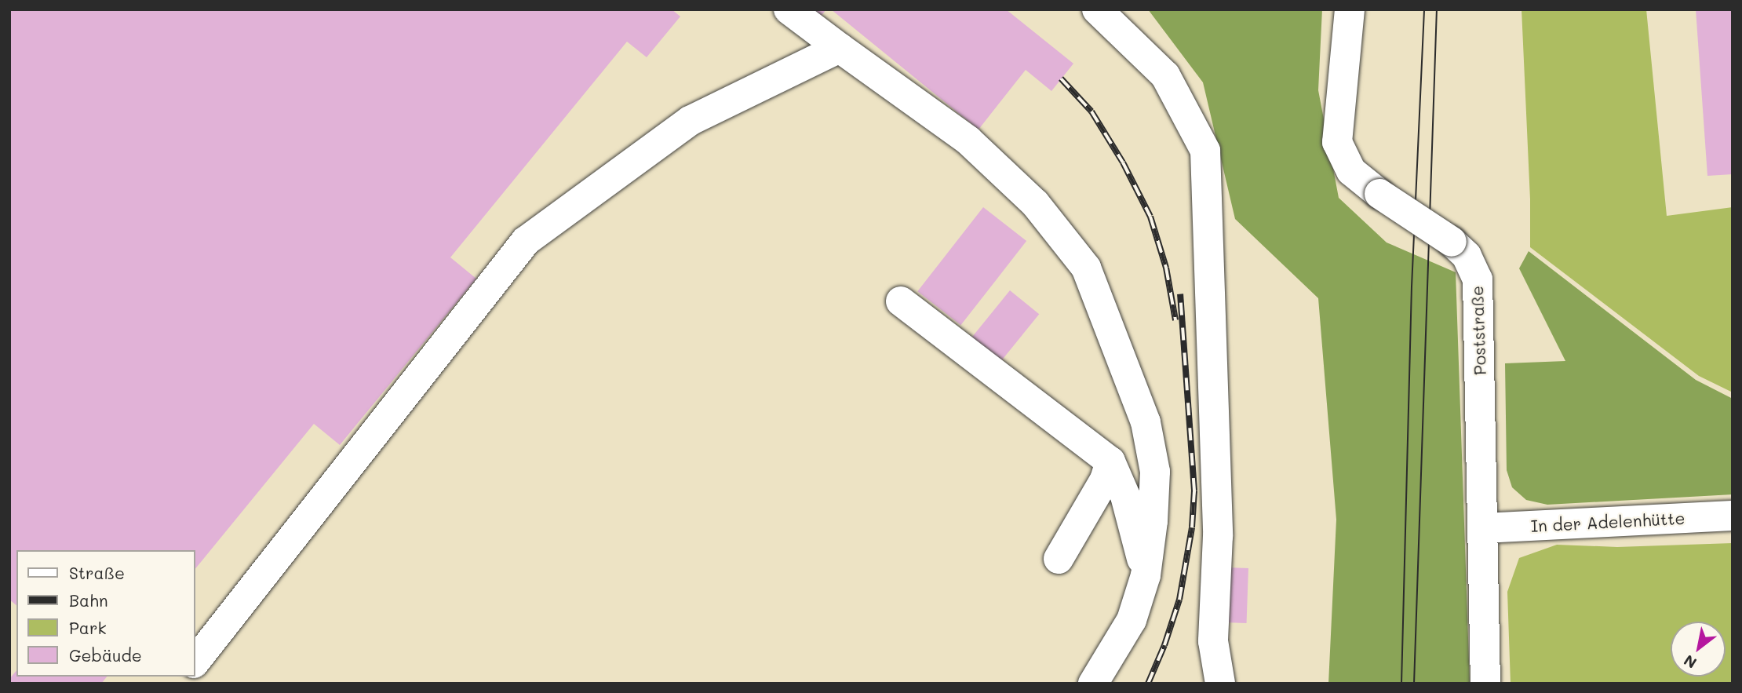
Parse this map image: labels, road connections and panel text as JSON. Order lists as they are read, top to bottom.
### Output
{
  "streets": {
    "street": ["Poststraße", "In der Adelenhütte"]
  },
  "crossings": [
    ["Poststraße", "In der Adelenhütte"]
  ],
  "legend": [
    "Straße",
    "Bahn",
    "Park",
    "Gebäude"
  ],
  "north": "bottom left"
}
